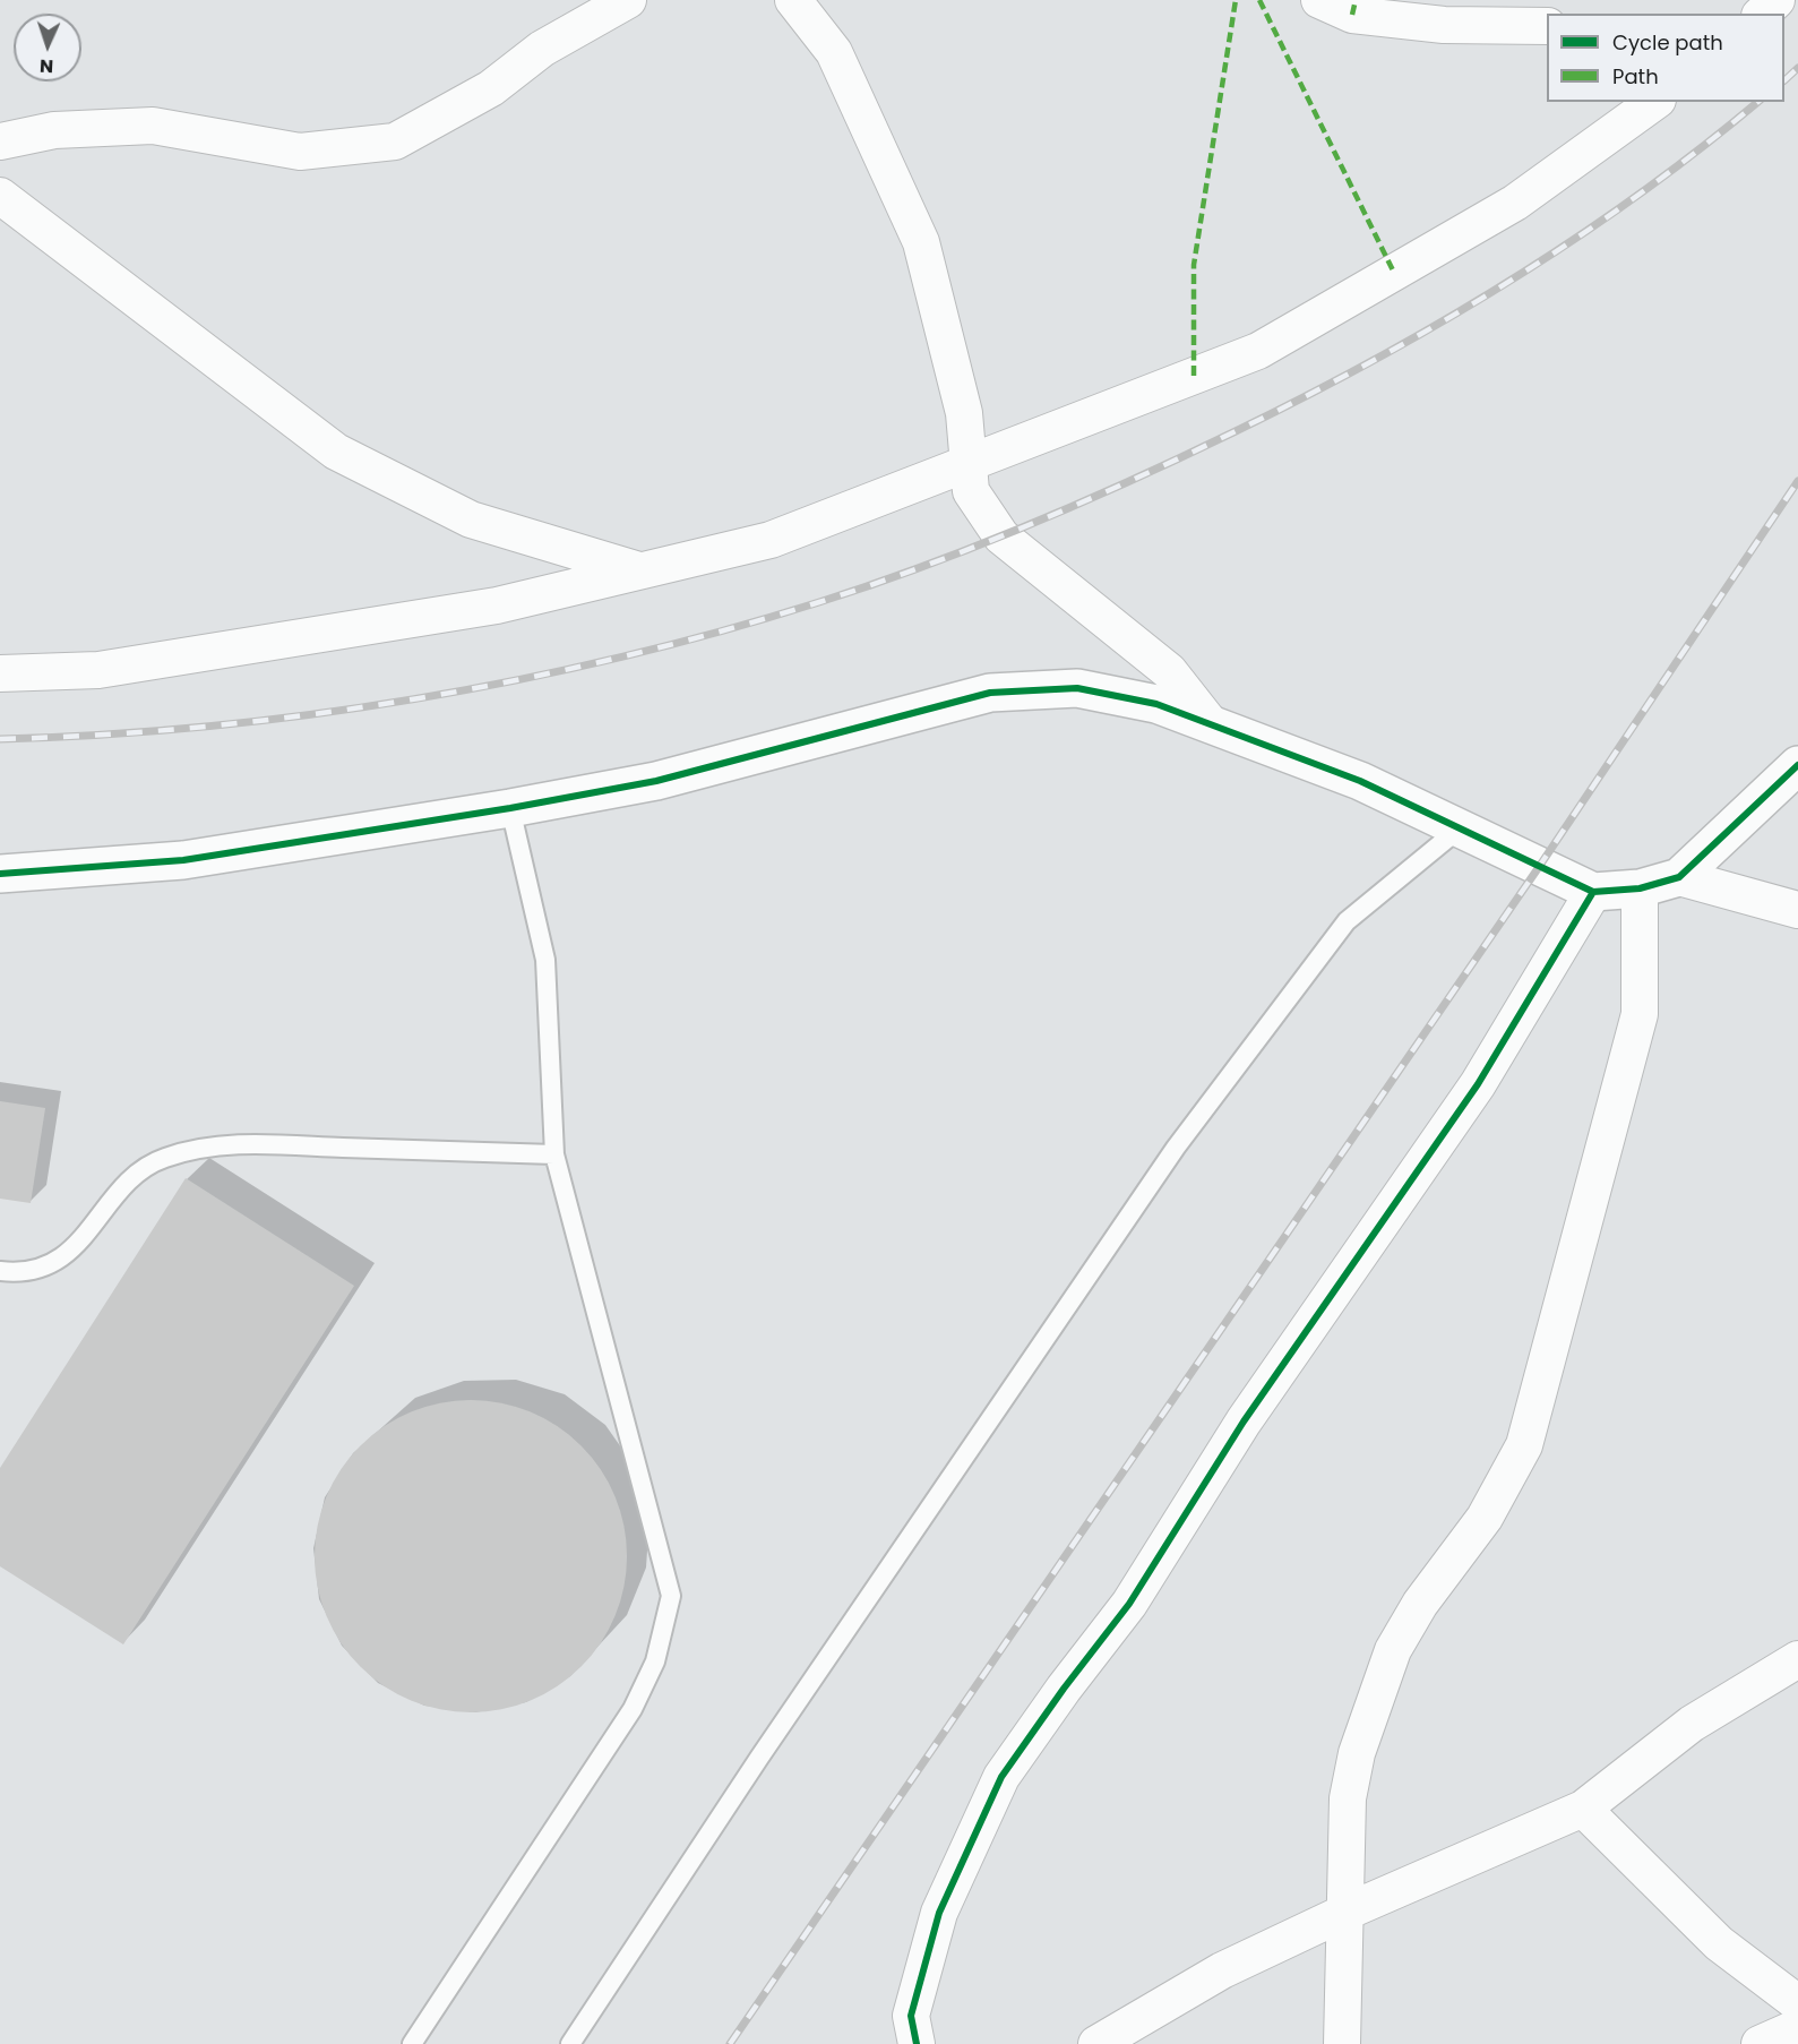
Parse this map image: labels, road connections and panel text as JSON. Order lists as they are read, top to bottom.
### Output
{
  "legend": ["Cycle path", "Path"],
  "north": "bottom"
}
